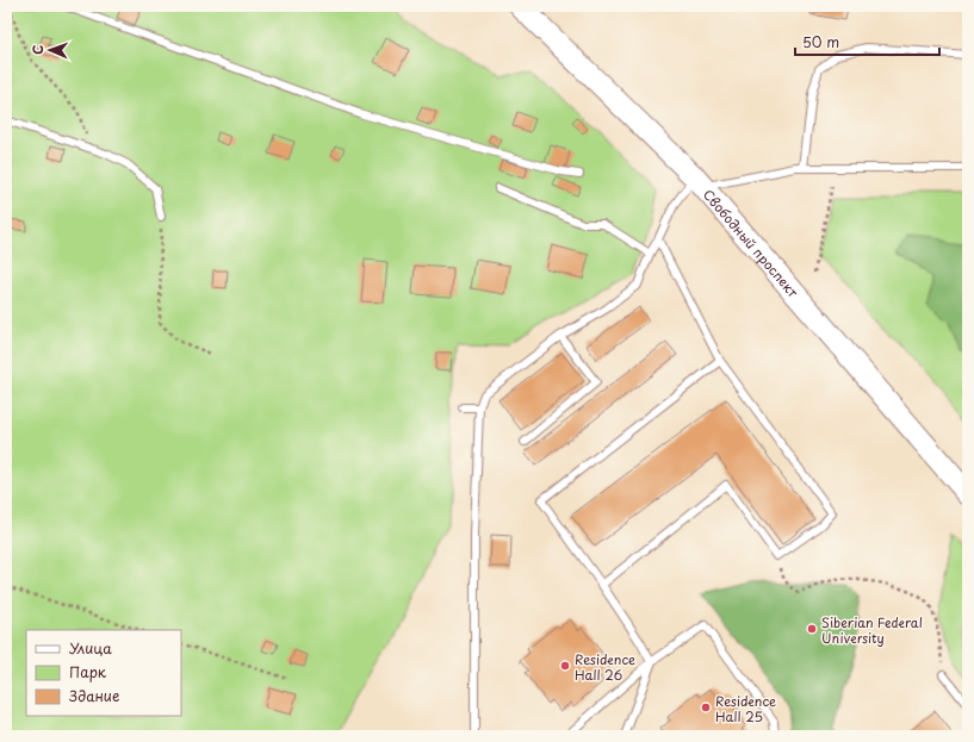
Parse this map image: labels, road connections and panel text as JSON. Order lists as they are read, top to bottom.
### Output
{
  "streets": {
    "main road": ["Свободный проспект"]
  },
  "places": ["Siberian Federal University", "Residence Hall 26", "Residence Hall 25"],
  "legend": ["Улица", "Парк", "Здание"],
  "scale_bar": "50 m",
  "north": "left"
}
